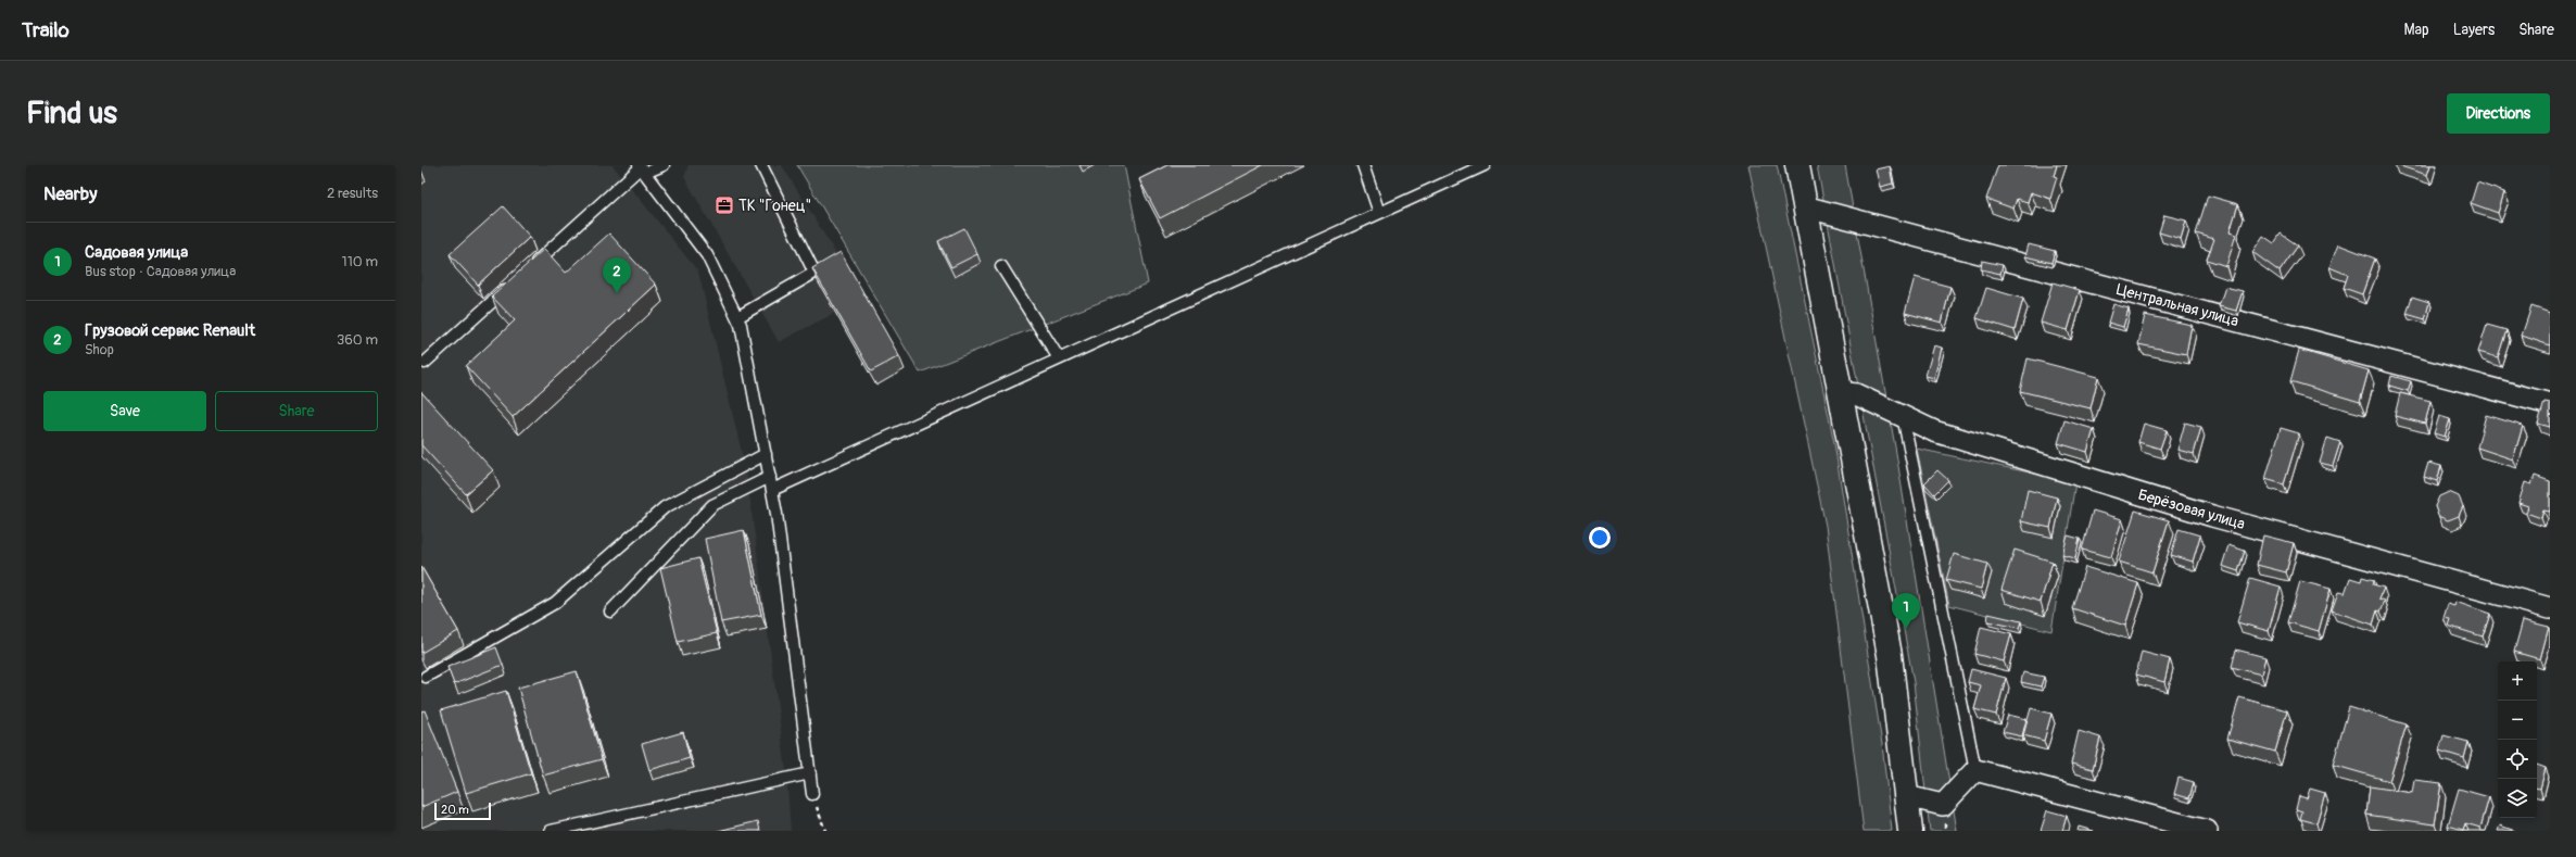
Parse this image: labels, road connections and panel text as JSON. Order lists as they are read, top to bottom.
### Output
{
  "streets": {
    "street": ["Центральная улица", "Берёзовая улица"]
  },
  "places": {
    "office": ["ТК \"Гонец\""]
  },
  "scale_bar": "20 m",
  "page": {
    "header": "Trailo",
    "nav": ["Map", "Layers", "Share"],
    "buttons": [
      "Directions",
      ["Save", "Share"]
    ],
    "title": "Find us",
    "heading": ["Nearby", "2 results"],
    "list": [
      {
        "mark": "1",
        "name": "Садовая улица",
        "note": "Bus stop · Садовая улица",
        "value": "110 m"
      },
      {
        "mark": "2",
        "name": "Грузовой сервис Renault",
        "note": "Shop",
        "value": "360 m"
      }
    ],
    "pins": ["2", "1"],
    "map_buttons": ["+", "−"],
    "scale": "20 m"
  }
}
